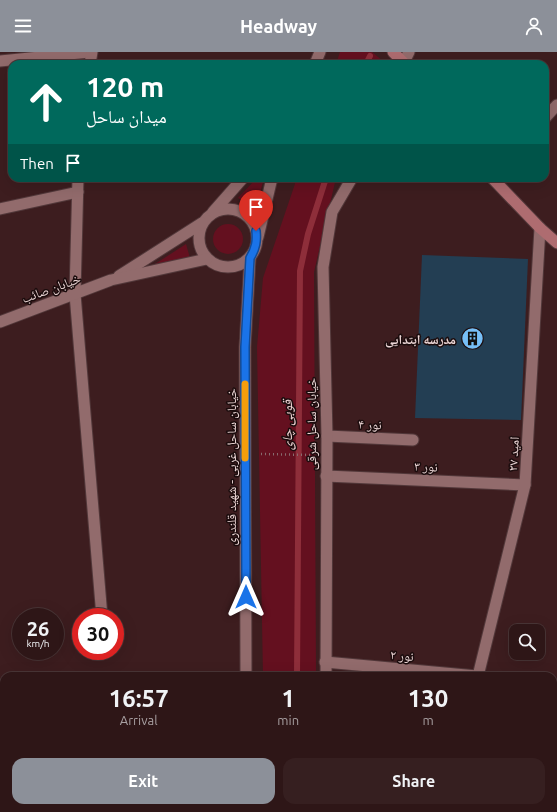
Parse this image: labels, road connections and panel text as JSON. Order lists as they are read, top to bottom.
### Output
{
  "streets": {
    "street": [
      "خیابان صائب",
      "خیابان ساحل شرقی",
      "نور ۴",
      "امید ۲۷",
      "نور ۳",
      "خیابان ساحل غربی - شهید قلندری",
      "نور ۲"
    ]
  },
  "crossings": [
    ["خیابان صائب", "خیابان ساحل غربی - شهید قلندری"],
    ["خیابان ساحل شرقی", "نور ۴"],
    ["خیابان ساحل شرقی", "نور ۳"],
    ["خیابان ساحل شرقی", "نور ۲"],
    ["امید ۲۷", "نور ۳"]
  ],
  "water": ["قوبی چای"],
  "places": {
    "building": ["مدرسه ابتدایی"]
  },
  "page": {
    "header": "Headway",
    "turn": ["120 m", "میدان ساحل"],
    "then": "Then",
    "speed": "26 km/h",
    "limit": "30",
    "eta": [
      "16:57",
      "Arrival",
      "1",
      "min",
      "130",
      "m"
    ],
    "buttons": ["Exit", "Share"]
  }
}
